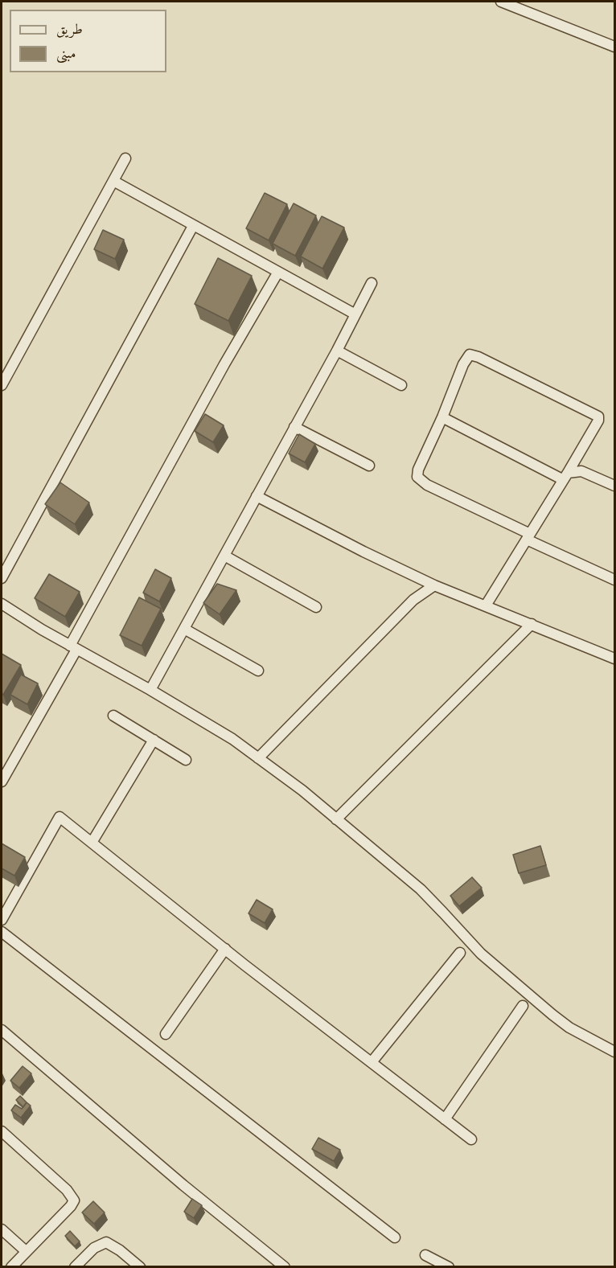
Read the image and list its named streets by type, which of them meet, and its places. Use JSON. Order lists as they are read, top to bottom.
{
  "legend": ["طريق", "مبنى"]
}
